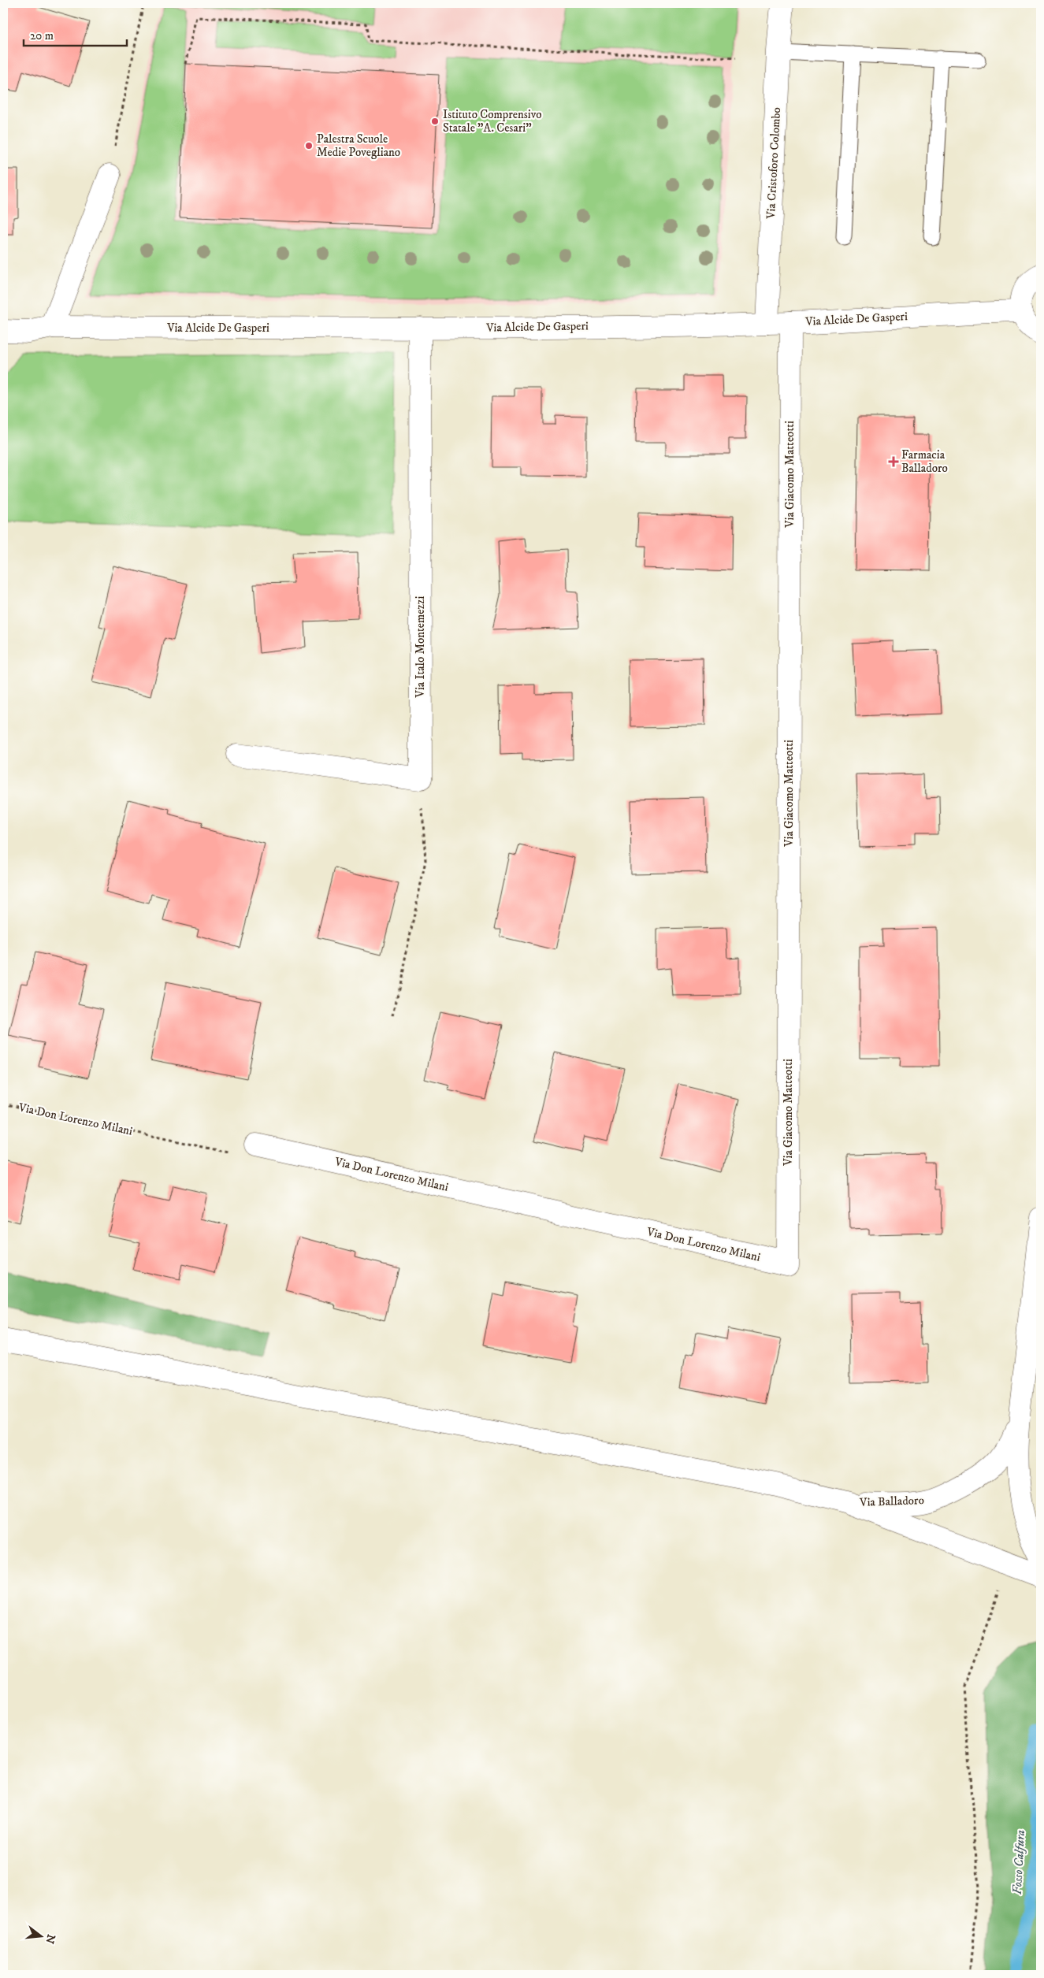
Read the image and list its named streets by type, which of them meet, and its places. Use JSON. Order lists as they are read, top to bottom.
{
  "streets": {
    "street": [
      "Via Cristoforo Colombo",
      "Via Alcide De Gasperi",
      "Via Giacomo Matteotti",
      "Via Italo Montemezzi",
      "Via Don Lorenzo Milani",
      "Via Balladoro"
    ]
  },
  "crossings": [
    ["Via Cristoforo Colombo", "Via Alcide De Gasperi"],
    ["Via Alcide De Gasperi", "Via Giacomo Matteotti"],
    ["Via Alcide De Gasperi", "Via Italo Montemezzi"],
    ["Via Giacomo Matteotti", "Via Don Lorenzo Milani"]
  ],
  "water": ["Fosso Calfura"],
  "places": {
    "other": ["Istituto Comprensivo Statale \"A. Cesari\"", "Palestra Scuole Medie Povegliano"],
    "health": ["Farmacia Balladoro"]
  },
  "scale_bar": "20 m",
  "north": "right"
}
